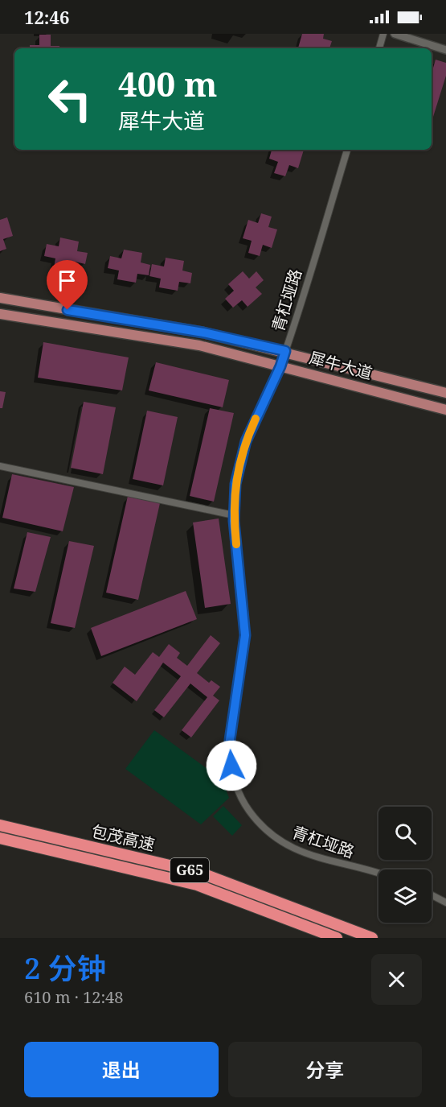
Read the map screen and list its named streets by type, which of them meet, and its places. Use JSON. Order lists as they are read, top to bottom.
{
  "streets": {
    "highway": ["包茂高速", "G65"],
    "main road": ["犀牛大道"],
    "street": ["青杠垭路"]
  },
  "crossings": [
    ["青杠垭路", "犀牛大道"]
  ],
  "page": {
    "status": "12:46",
    "turn": ["400 m", "犀牛大道"],
    "heading": ["2 分钟", "610 m · 12:48"],
    "buttons": ["退出", "分享"]
  }
}
